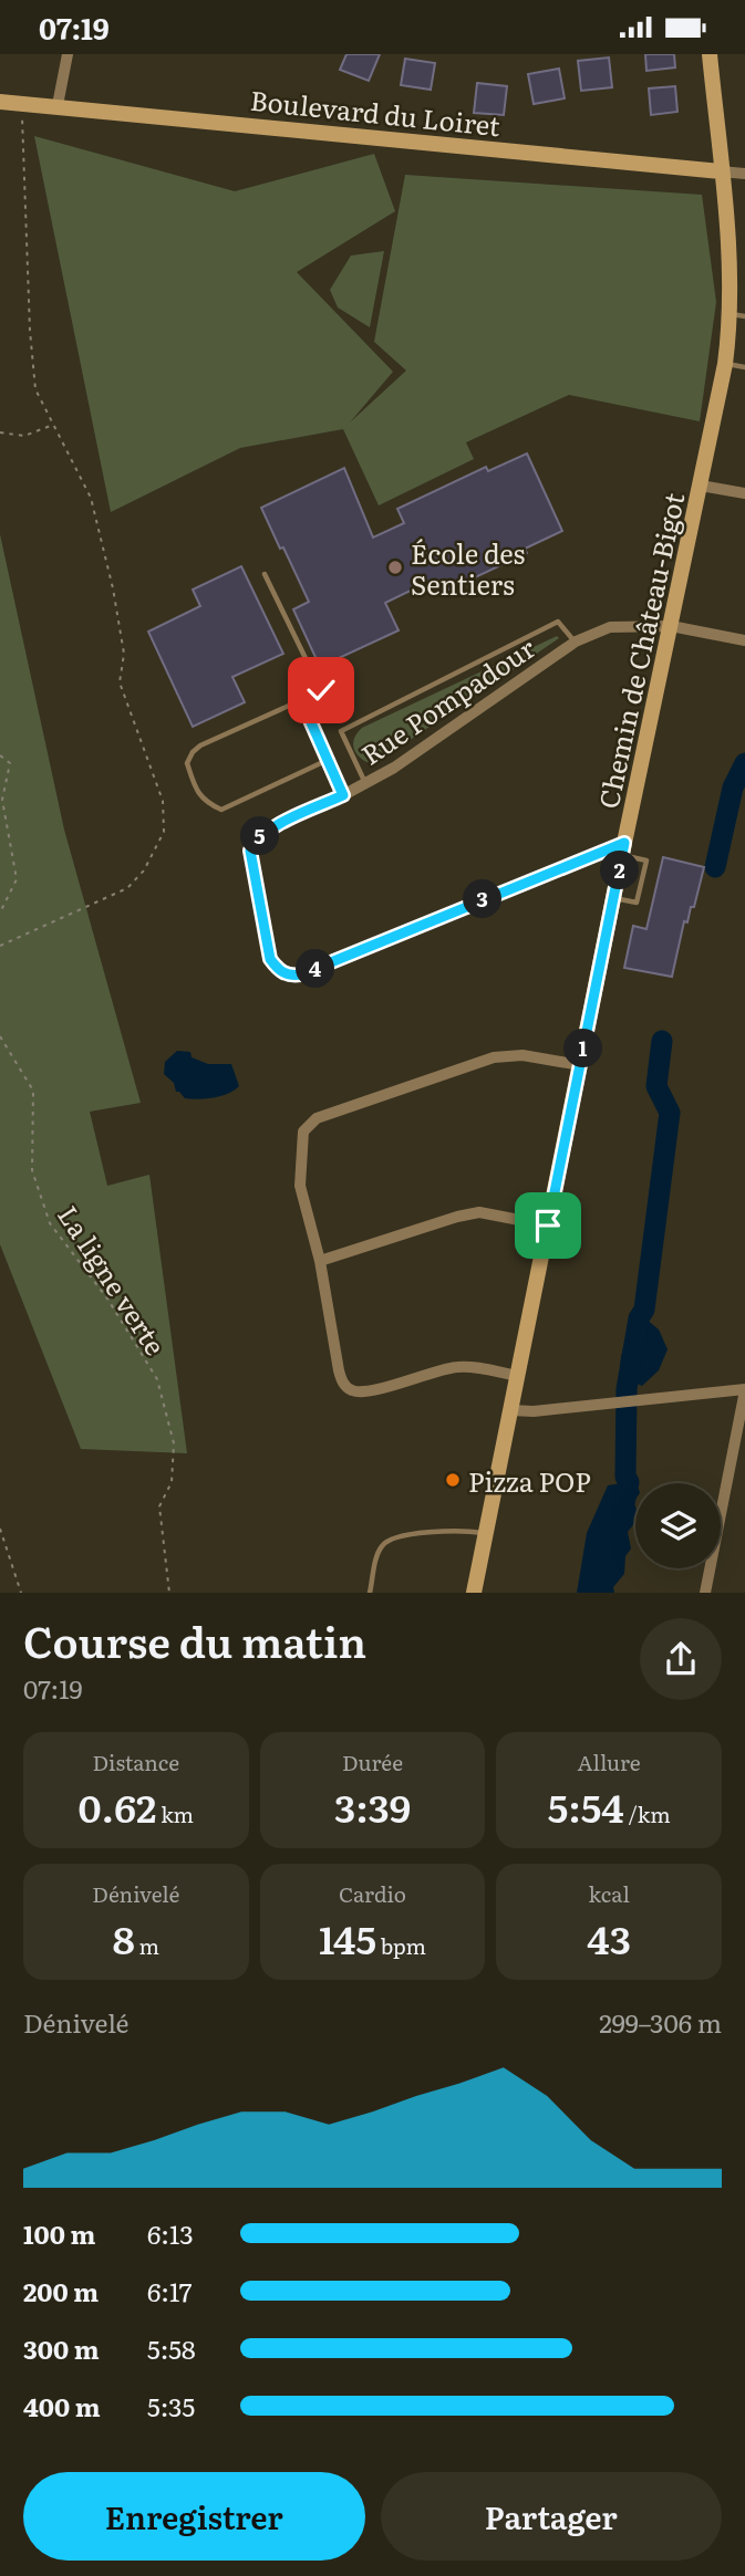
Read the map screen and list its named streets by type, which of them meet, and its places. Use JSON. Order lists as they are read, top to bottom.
{
  "streets": {
    "street": ["Boulevard du Loiret", "Chemin de Château-Bigot", "Rue Pompadour"],
    "path": ["La ligne verte"]
  },
  "crossings": [
    ["Boulevard du Loiret", "Chemin de Château-Bigot"],
    ["Chemin de Château-Bigot", "Rue Pompadour"]
  ],
  "places": ["École des Sentiers", "Pizza POP"],
  "page": {
    "status": "07:19",
    "pins": [
      "5",
      "2",
      "3",
      "4",
      "1"
    ],
    "heading": ["Course du matin", "07:19"],
    "stats": [
      ["Distance", "0.62 km"],
      ["Durée", "3:39"],
      ["Allure", "5:54 /km"],
      ["Dénivelé", "8 m"],
      ["Cardio", "145 bpm"],
      ["kcal", "43"]
    ],
    "chart": ["Dénivelé", "299–306 m"],
    "list": [
      {
        "name": "100 m",
        "note": "6:13"
      },
      {
        "name": "200 m",
        "note": "6:17"
      },
      {
        "name": "300 m",
        "note": "5:58"
      },
      {
        "name": "400 m",
        "note": "5:35"
      }
    ],
    "buttons": ["Enregistrer", "Partager"]
  }
}
